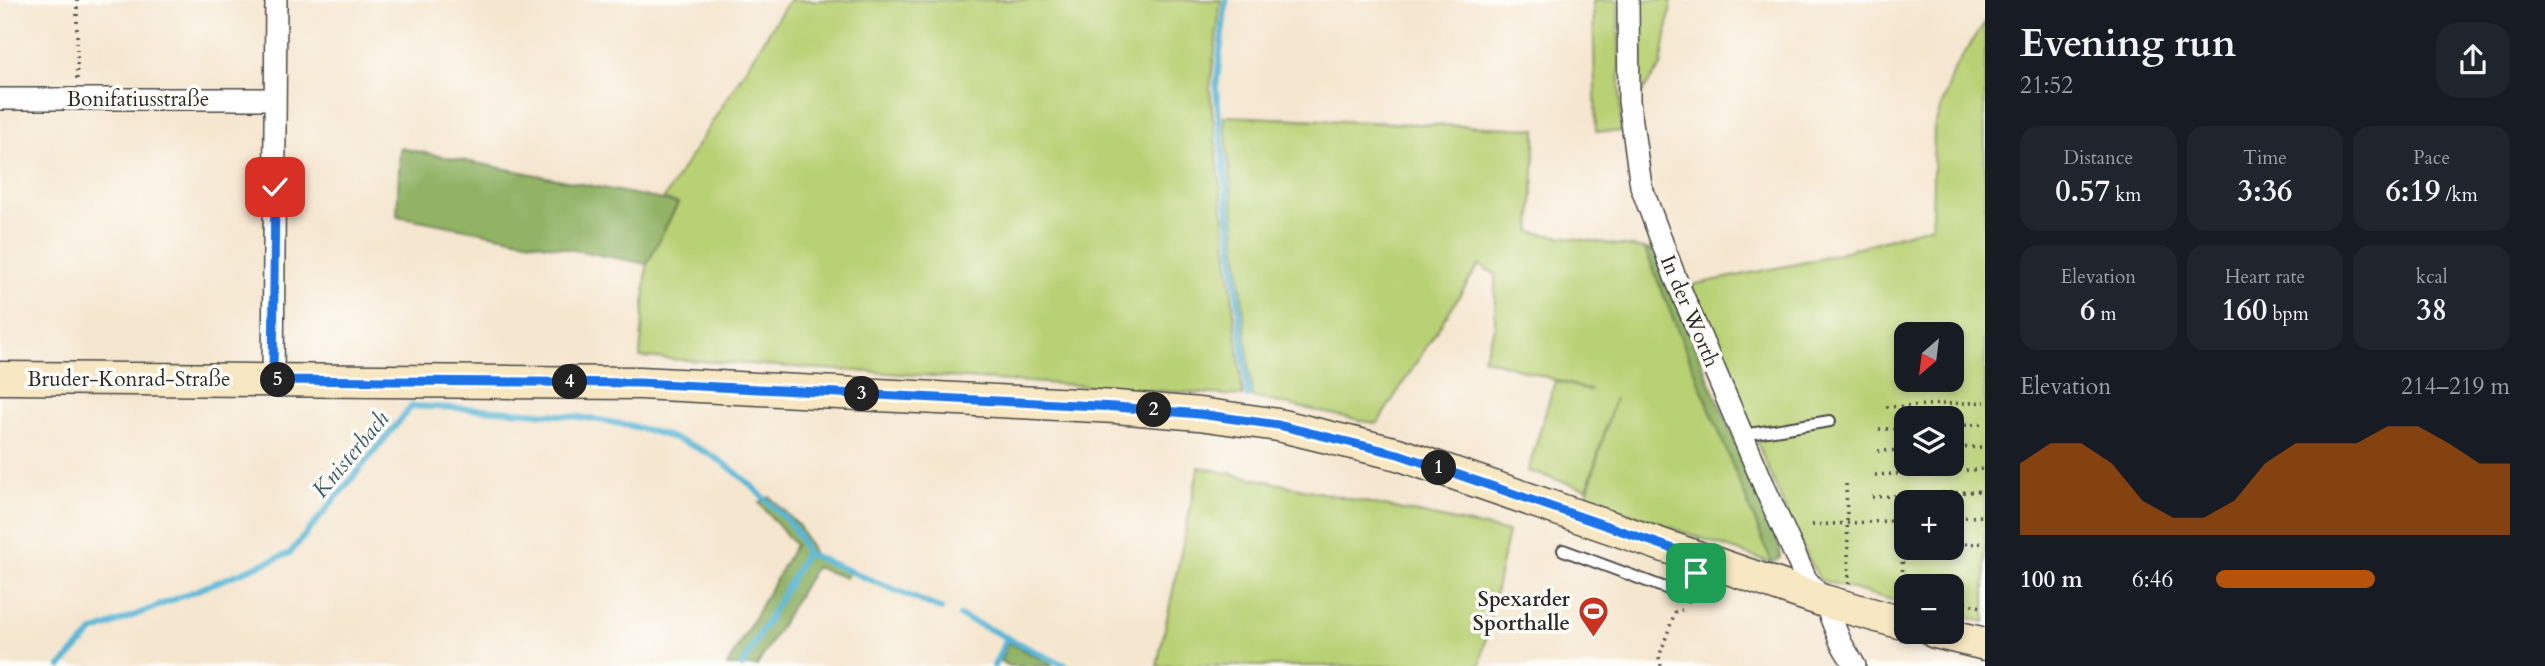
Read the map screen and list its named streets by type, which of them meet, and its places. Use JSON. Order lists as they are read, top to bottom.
{
  "streets": {
    "street": ["Bonifatiusstraße", "In der Worth", "Bruder-Konrad-Straße"]
  },
  "crossings": [
    ["In der Worth", "Bruder-Konrad-Straße"]
  ],
  "water": ["Knisterbach"],
  "places": {
    "sports": ["Spexarder Sporthalle"]
  },
  "north": "bottom left",
  "page": {
    "heading": ["Evening run", "21:52"],
    "stats": [
      ["Distance", "0.57 km"],
      ["Time", "3:36"],
      ["Pace", "6:19 /km"],
      ["Elevation", "6 m"],
      ["Heart rate", "160 bpm"],
      ["kcal", "38"]
    ],
    "map_buttons": ["+", "−"],
    "chart": ["Elevation", "214–219 m"],
    "pins": [
      "5",
      "4",
      "3",
      "2",
      "1"
    ],
    "list": [
      {
        "name": "100 m",
        "note": "6:46"
      }
    ]
  }
}
